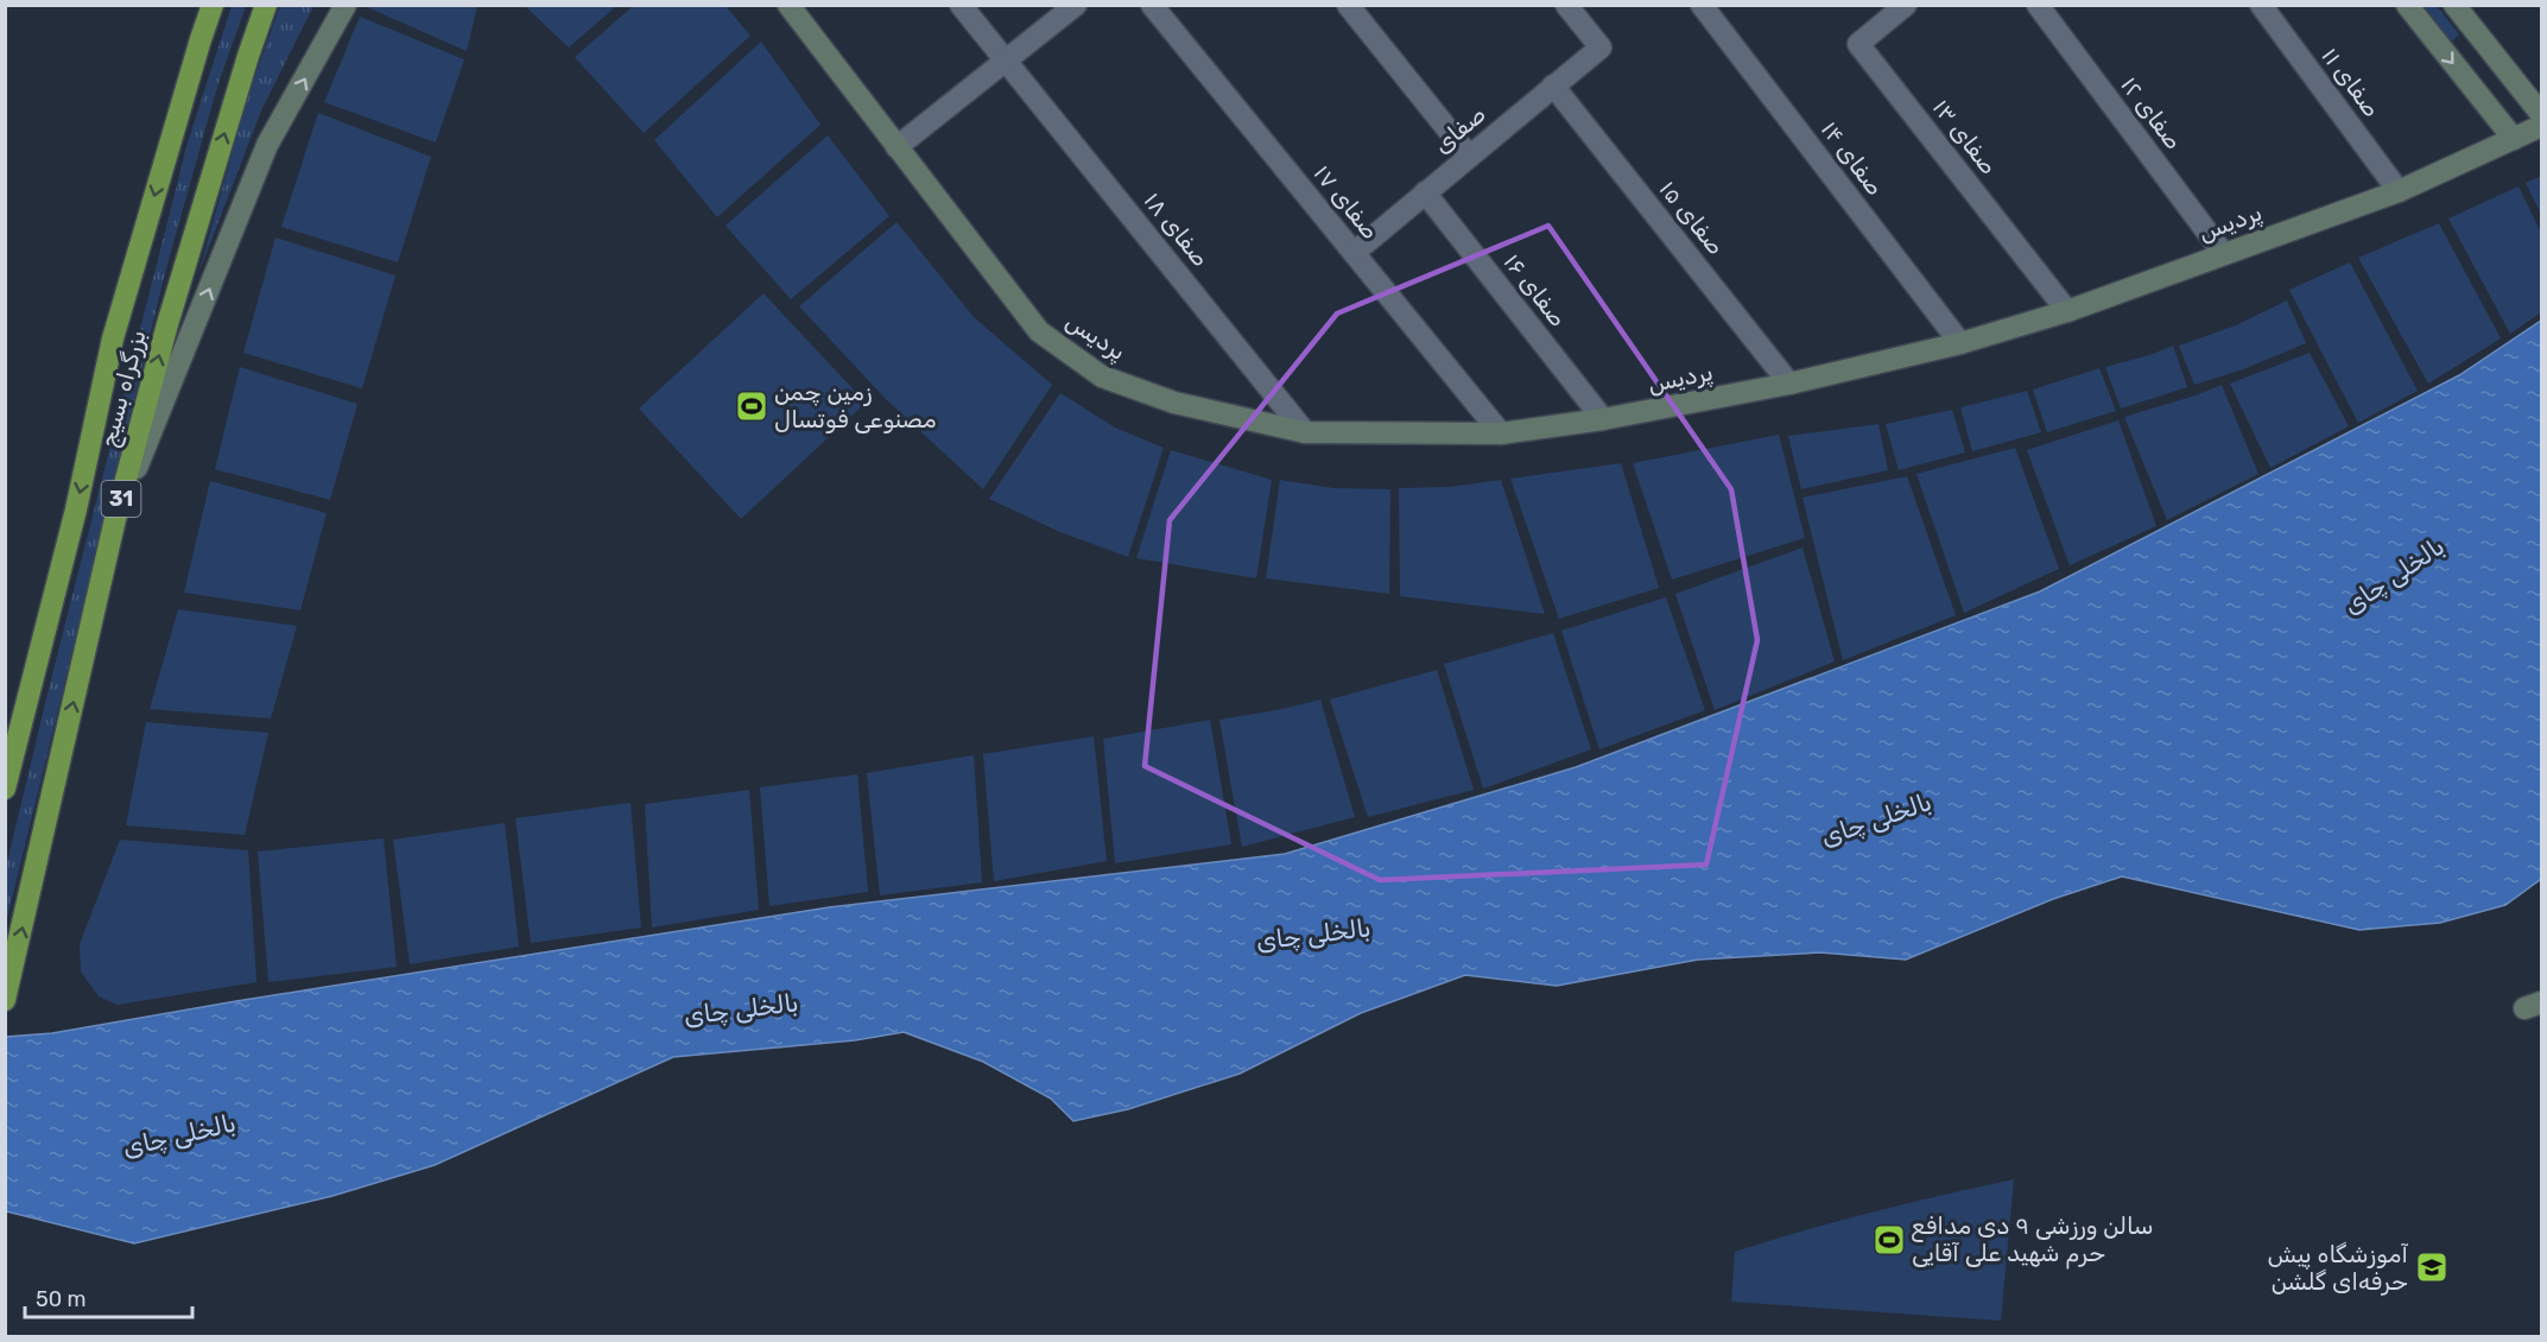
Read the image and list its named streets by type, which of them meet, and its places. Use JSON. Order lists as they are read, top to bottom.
{
  "streets": {
    "highway": ["بزرگراه بسیج", "31"],
    "street": [
      "صفای ۱۱",
      "صفای ۱۲",
      "صفای",
      "صفای ۱۳",
      "صفای ۱۴",
      "صفای ۱۷",
      "صفای ۱۵",
      "پردیس",
      "صفای ۱۸",
      "صفای ۱۶"
    ]
  },
  "crossings": [
    ["صفای ۱۱", "پردیس"],
    ["صفای ۱۲", "پردیس"],
    ["صفای", "صفای ۱۷"],
    ["صفای", "صفای ۱۵"],
    ["صفای", "صفای ۱۶"],
    ["صفای ۱۳", "پردیس"],
    ["صفای ۱۴", "پردیس"],
    ["صفای ۱۷", "پردیس"],
    ["صفای ۱۵", "پردیس"],
    ["پردیس", "صفای ۱۸"],
    ["پردیس", "صفای ۱۶"]
  ],
  "water": ["بالخلی چای"],
  "places": {
    "sports": ["زمین چمن مصنوعی فوتسال", "سالن ورزشی ۹ دی مدافع حرم شهید علی آقایی"],
    "school or university": ["آموزشگاه پیش حرفه‌ای گلشن"]
  },
  "scale_bar": "50 m"
}
